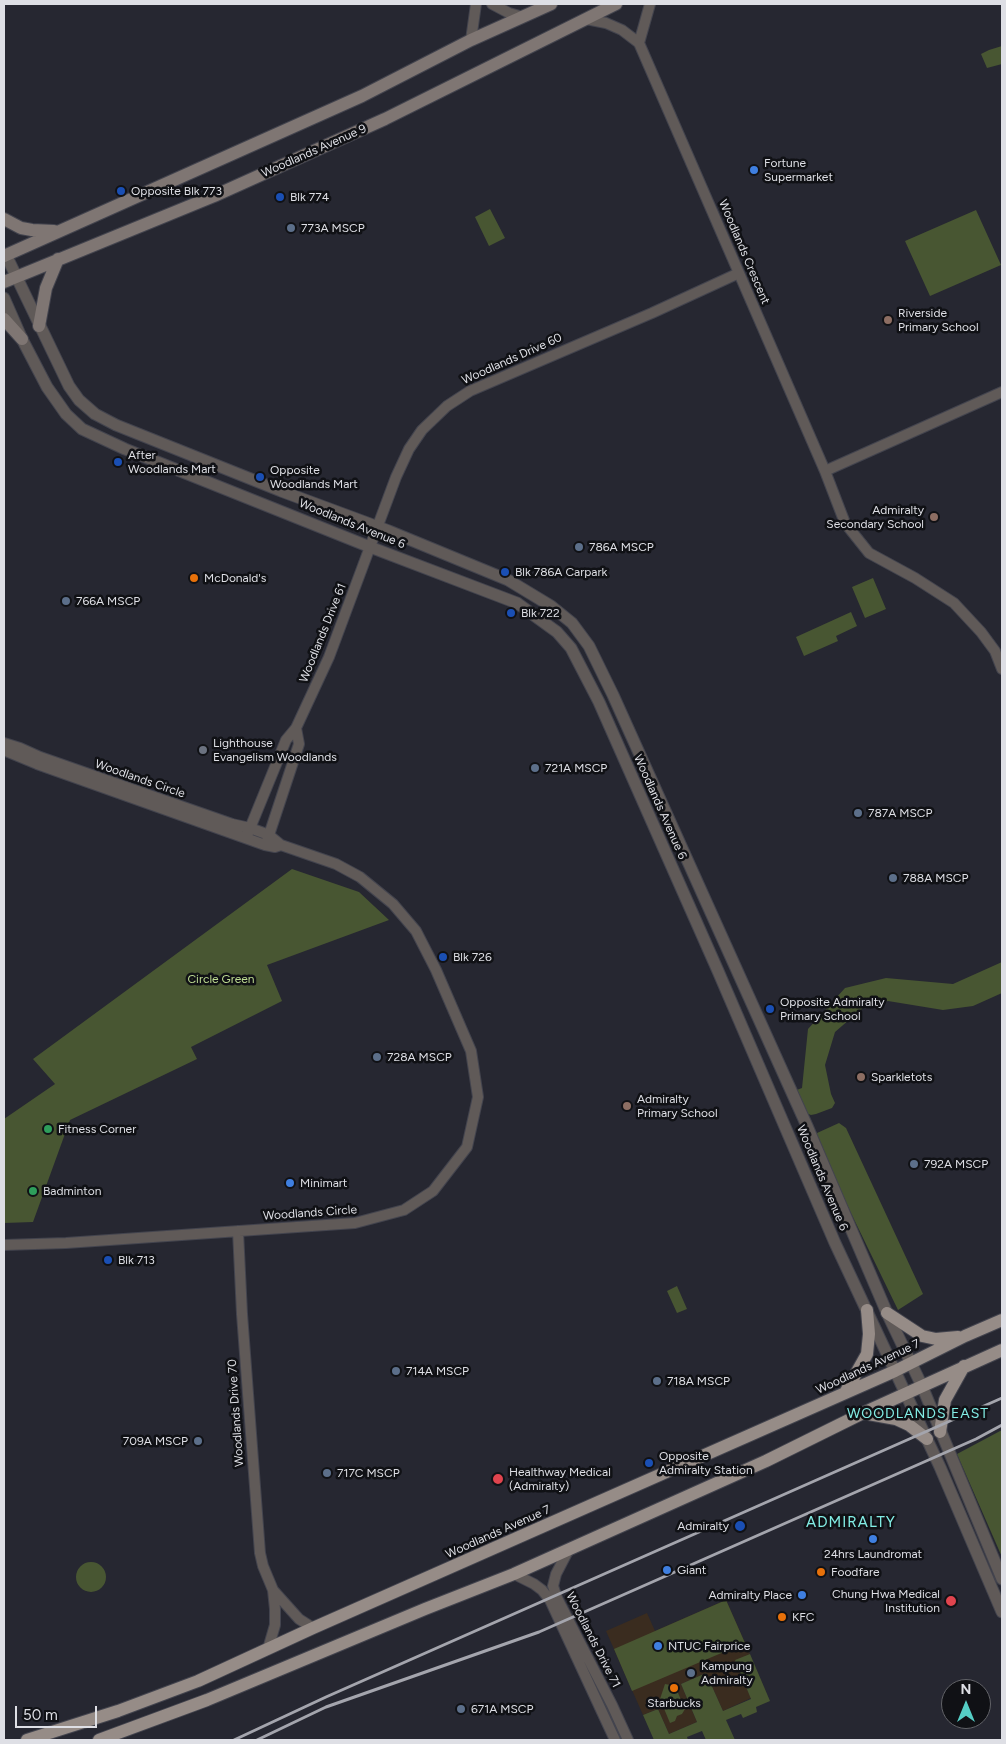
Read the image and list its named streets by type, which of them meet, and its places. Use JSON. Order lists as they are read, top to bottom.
{
  "streets": {
    "main road": ["Woodlands Avenue 9", "Woodlands Avenue 7"],
    "street": [
      "Woodlands Crescent",
      "Woodlands Drive 60",
      "Woodlands Avenue 6",
      "Woodlands Drive 61",
      "Woodlands Circle",
      "Woodlands Drive 70",
      "Woodlands Drive 71"
    ]
  },
  "crossings": [
    ["Woodlands Avenue 9", "Woodlands Avenue 6"],
    ["Woodlands Crescent", "Woodlands Drive 60"],
    ["Woodlands Drive 60", "Woodlands Avenue 6"],
    ["Woodlands Drive 60", "Woodlands Drive 61"],
    ["Woodlands Avenue 6", "Woodlands Drive 61"],
    ["Woodlands Avenue 6", "Woodlands Avenue 7"],
    ["Woodlands Drive 61", "Woodlands Circle"],
    ["Woodlands Circle", "Woodlands Drive 70"],
    ["Woodlands Avenue 7", "Woodlands Drive 70"]
  ],
  "districts": ["WOODLANDS EAST", "ADMIRALTY"],
  "parks": ["Circle Green"],
  "places": [
    "Fortune Supermarket",
    "Opposite Blk 773",
    "Blk 774",
    "773A MSCP",
    "Riverside Primary School",
    "After Woodlands Mart",
    "Opposite Woodlands Mart",
    "Admiralty Secondary School",
    "786A MSCP",
    "Blk 786A Carpark",
    "McDonald's",
    "766A MSCP",
    "Blk 722",
    "Lighthouse Evangelism Woodlands",
    "721A MSCP",
    "787A MSCP",
    "788A MSCP",
    "Blk 726",
    "Opposite Admiralty Primary School",
    "728A MSCP",
    "Sparkletots",
    "Admiralty Primary School",
    "Fitness Corner",
    "792A MSCP",
    "Minimart",
    "Badminton",
    "Blk 713",
    "714A MSCP",
    "718A MSCP",
    "709A MSCP",
    "Opposite Admiralty Station",
    "717C MSCP",
    "Healthway Medical (Admiralty)",
    "Admiralty",
    "24hrs Laundromat",
    "Giant",
    "Foodfare",
    "Admiralty Place",
    "Chung Hwa Medical Institution",
    "KFC",
    "NTUC Fairprice",
    "Kampung Admiralty",
    "Starbucks",
    "671A MSCP"
  ],
  "scale_bar": "50 m",
  "north": "top"
}
